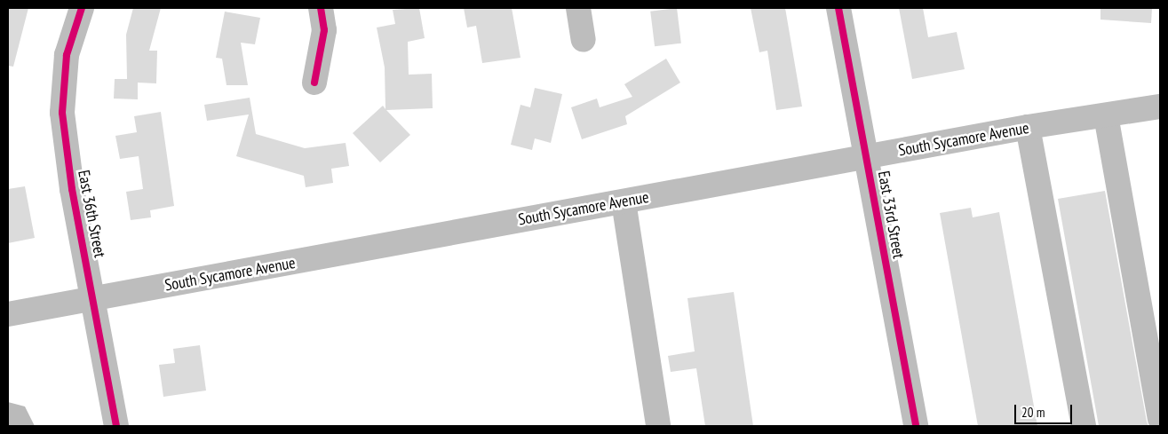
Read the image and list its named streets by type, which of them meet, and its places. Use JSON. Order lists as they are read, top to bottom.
{
  "streets": {
    "main road": ["South Sycamore Avenue", "East 36th Street", "East 33rd Street"]
  },
  "crossings": [
    ["South Sycamore Avenue", "East 36th Street"],
    ["South Sycamore Avenue", "East 33rd Street"]
  ],
  "scale_bar": "20 m"
}
